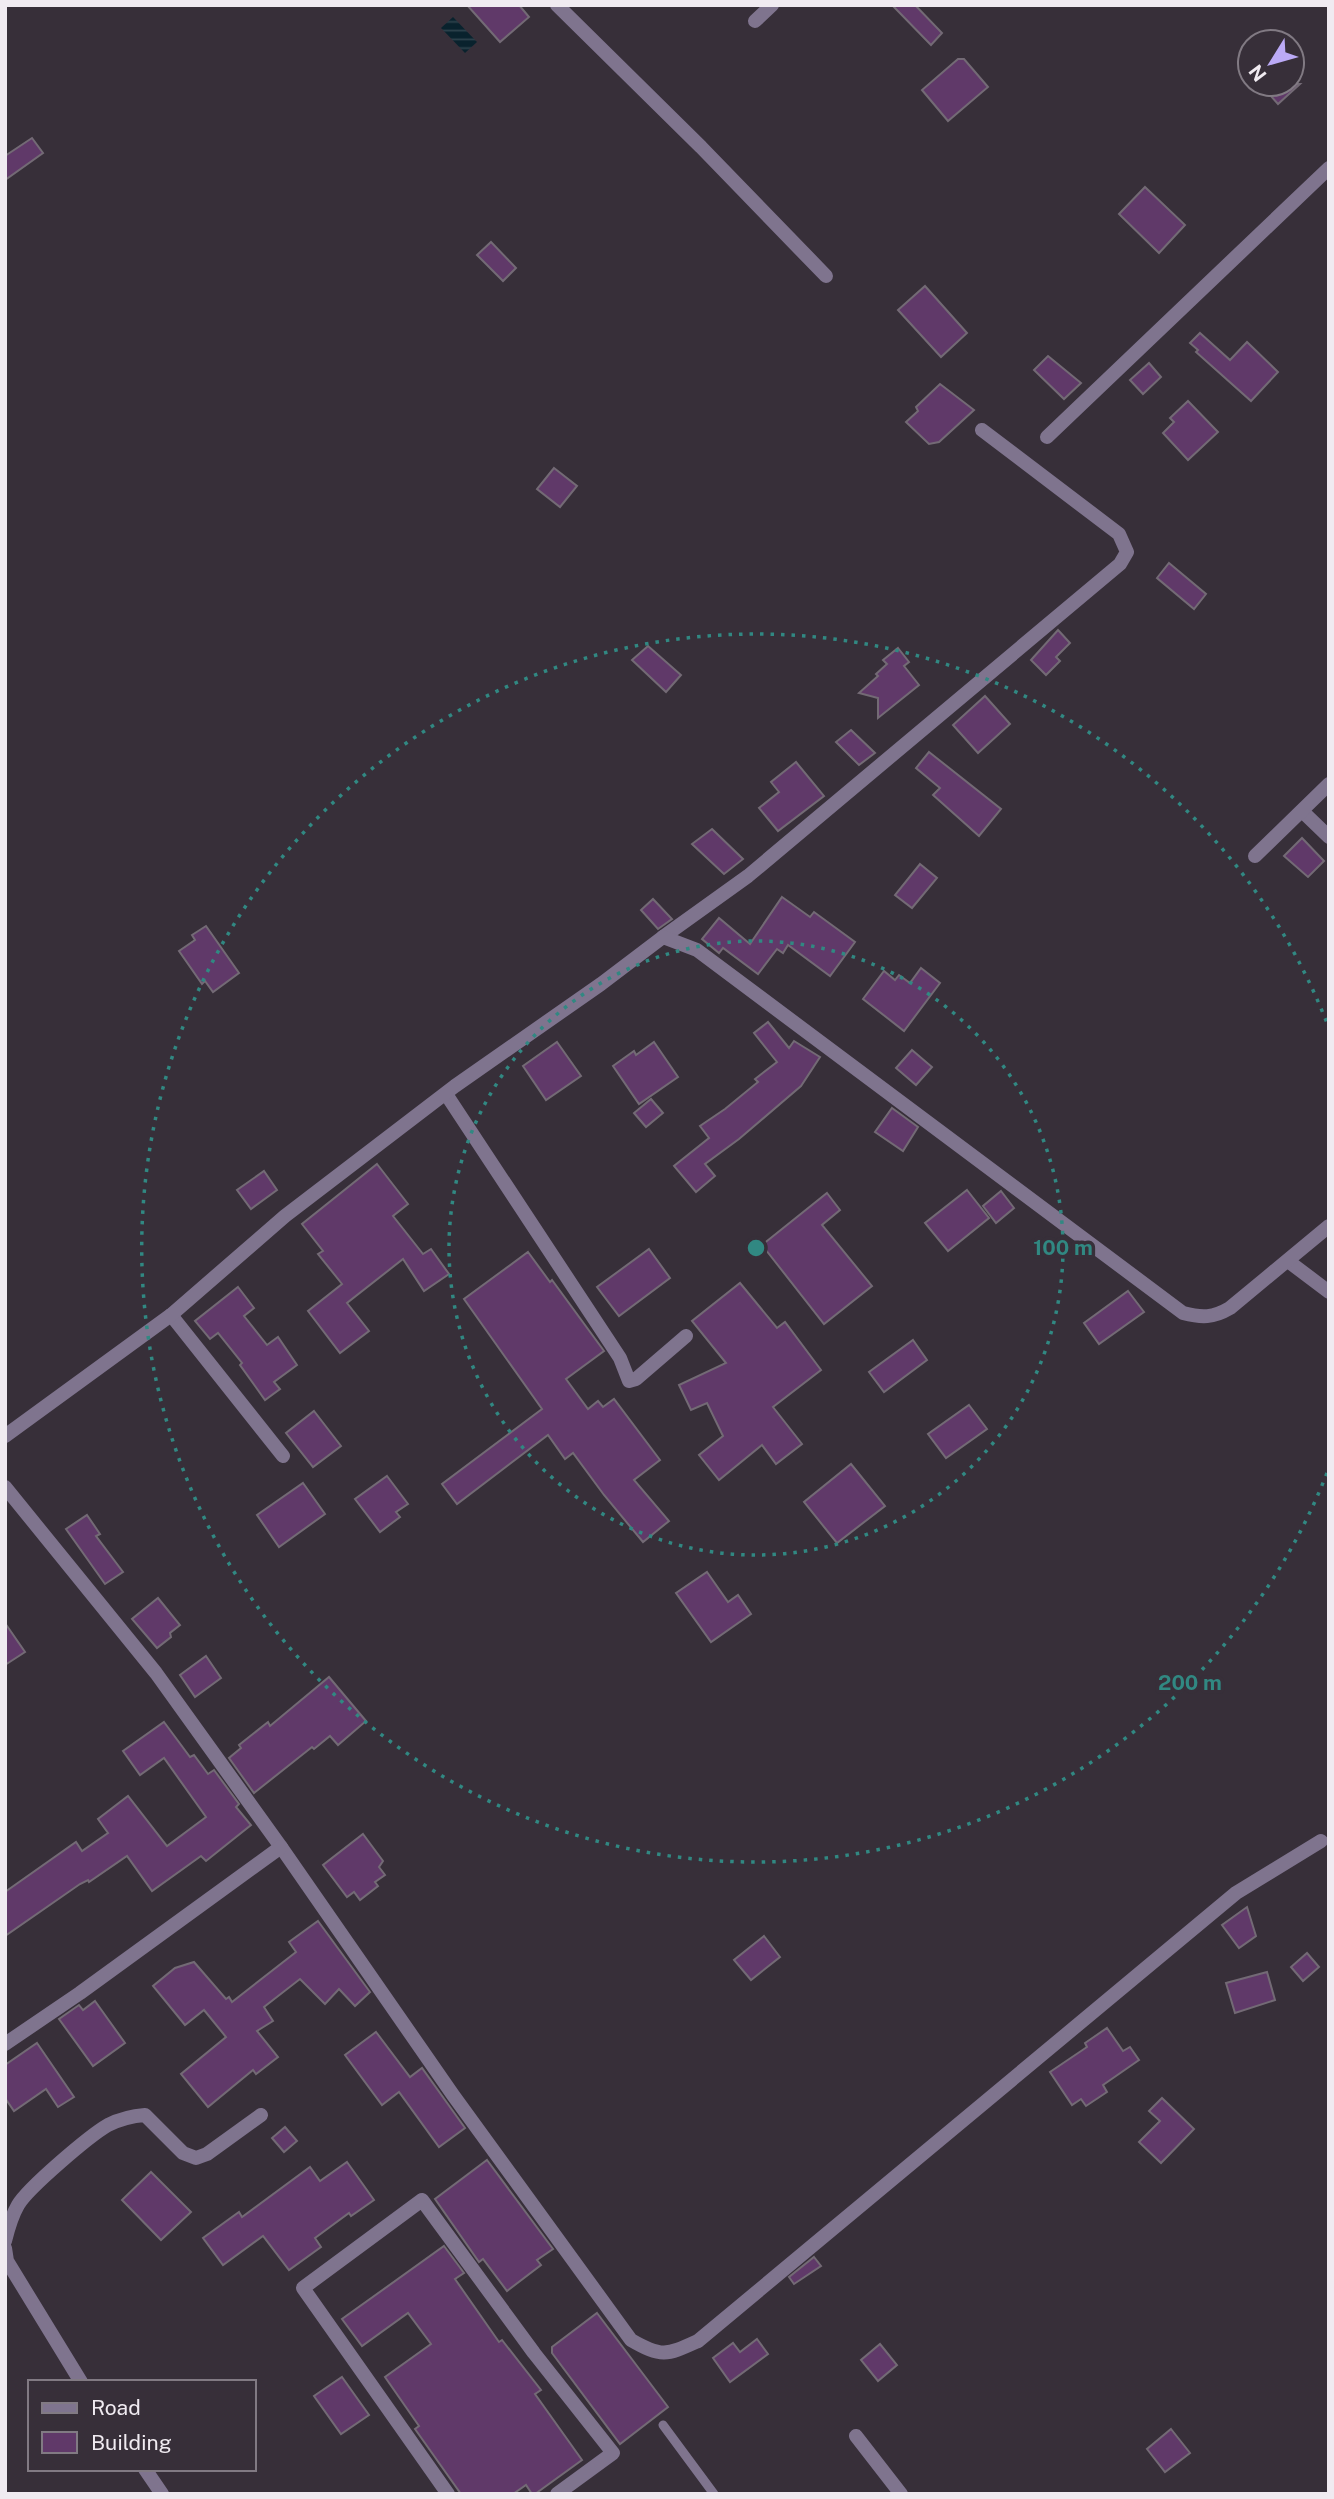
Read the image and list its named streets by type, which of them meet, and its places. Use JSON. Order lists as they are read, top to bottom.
{
  "legend": ["Road", "Building"],
  "north": "bottom left",
  "rings": ["100 m", "200 m"]
}
